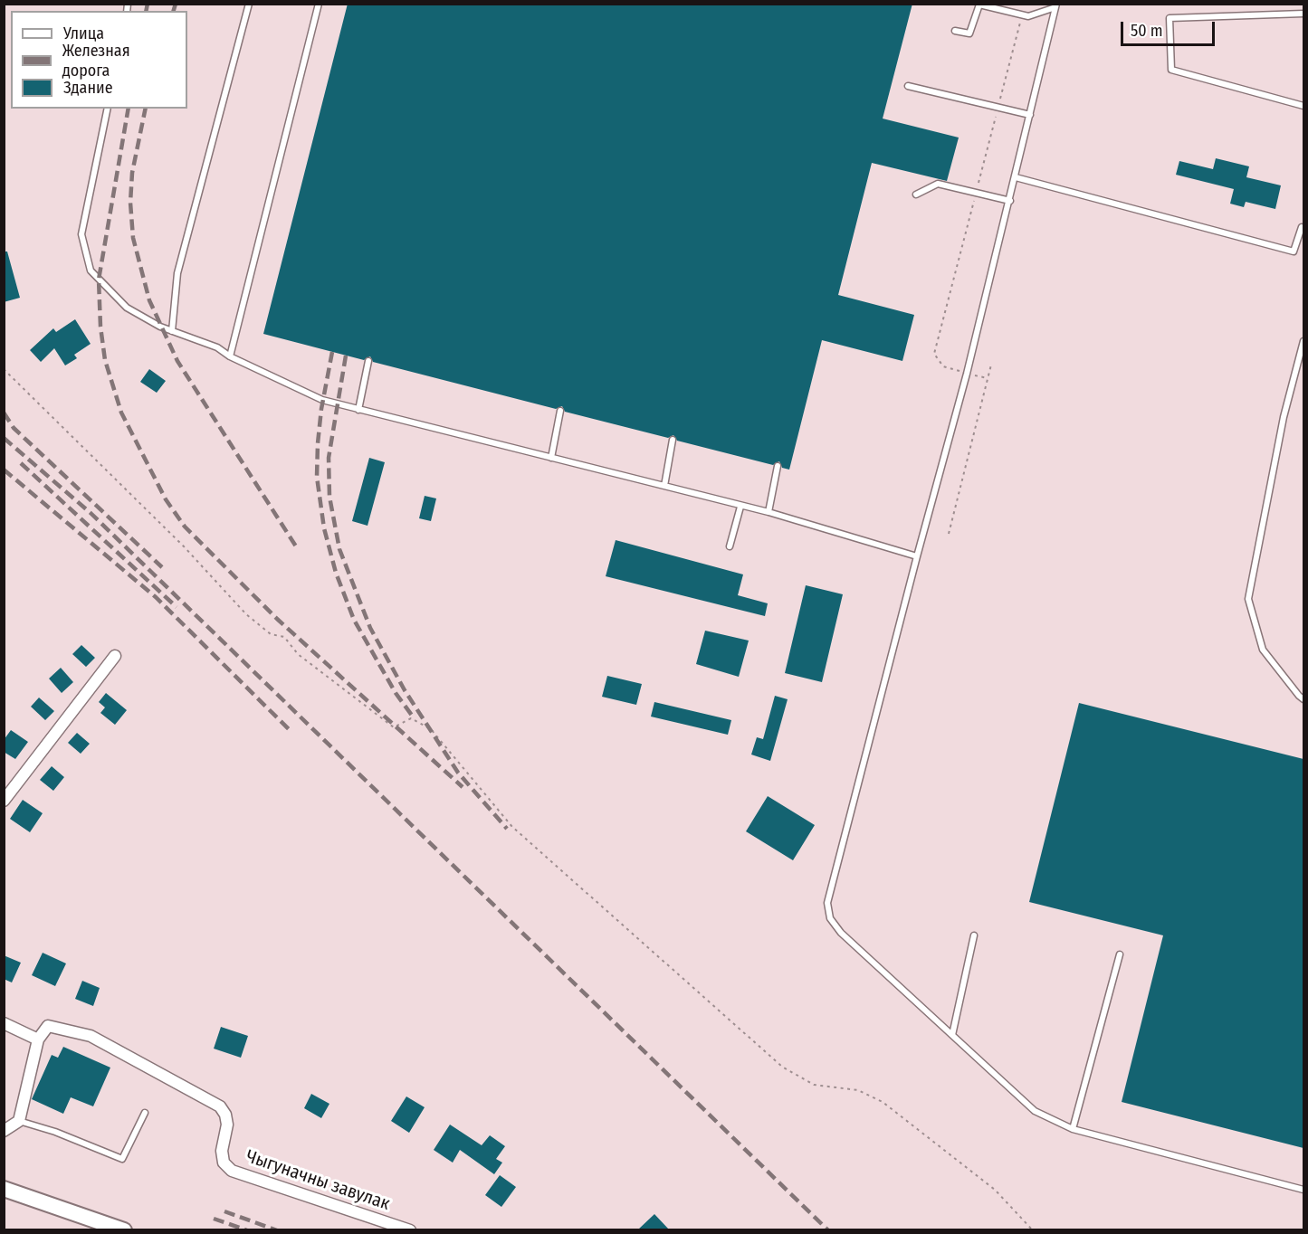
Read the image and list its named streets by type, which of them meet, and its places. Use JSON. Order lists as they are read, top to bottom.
{
  "streets": {
    "street": ["Чыгуначны завулак"]
  },
  "legend": ["Улица", "Железная дорога", "Здание"],
  "scale_bar": "50 m"
}
